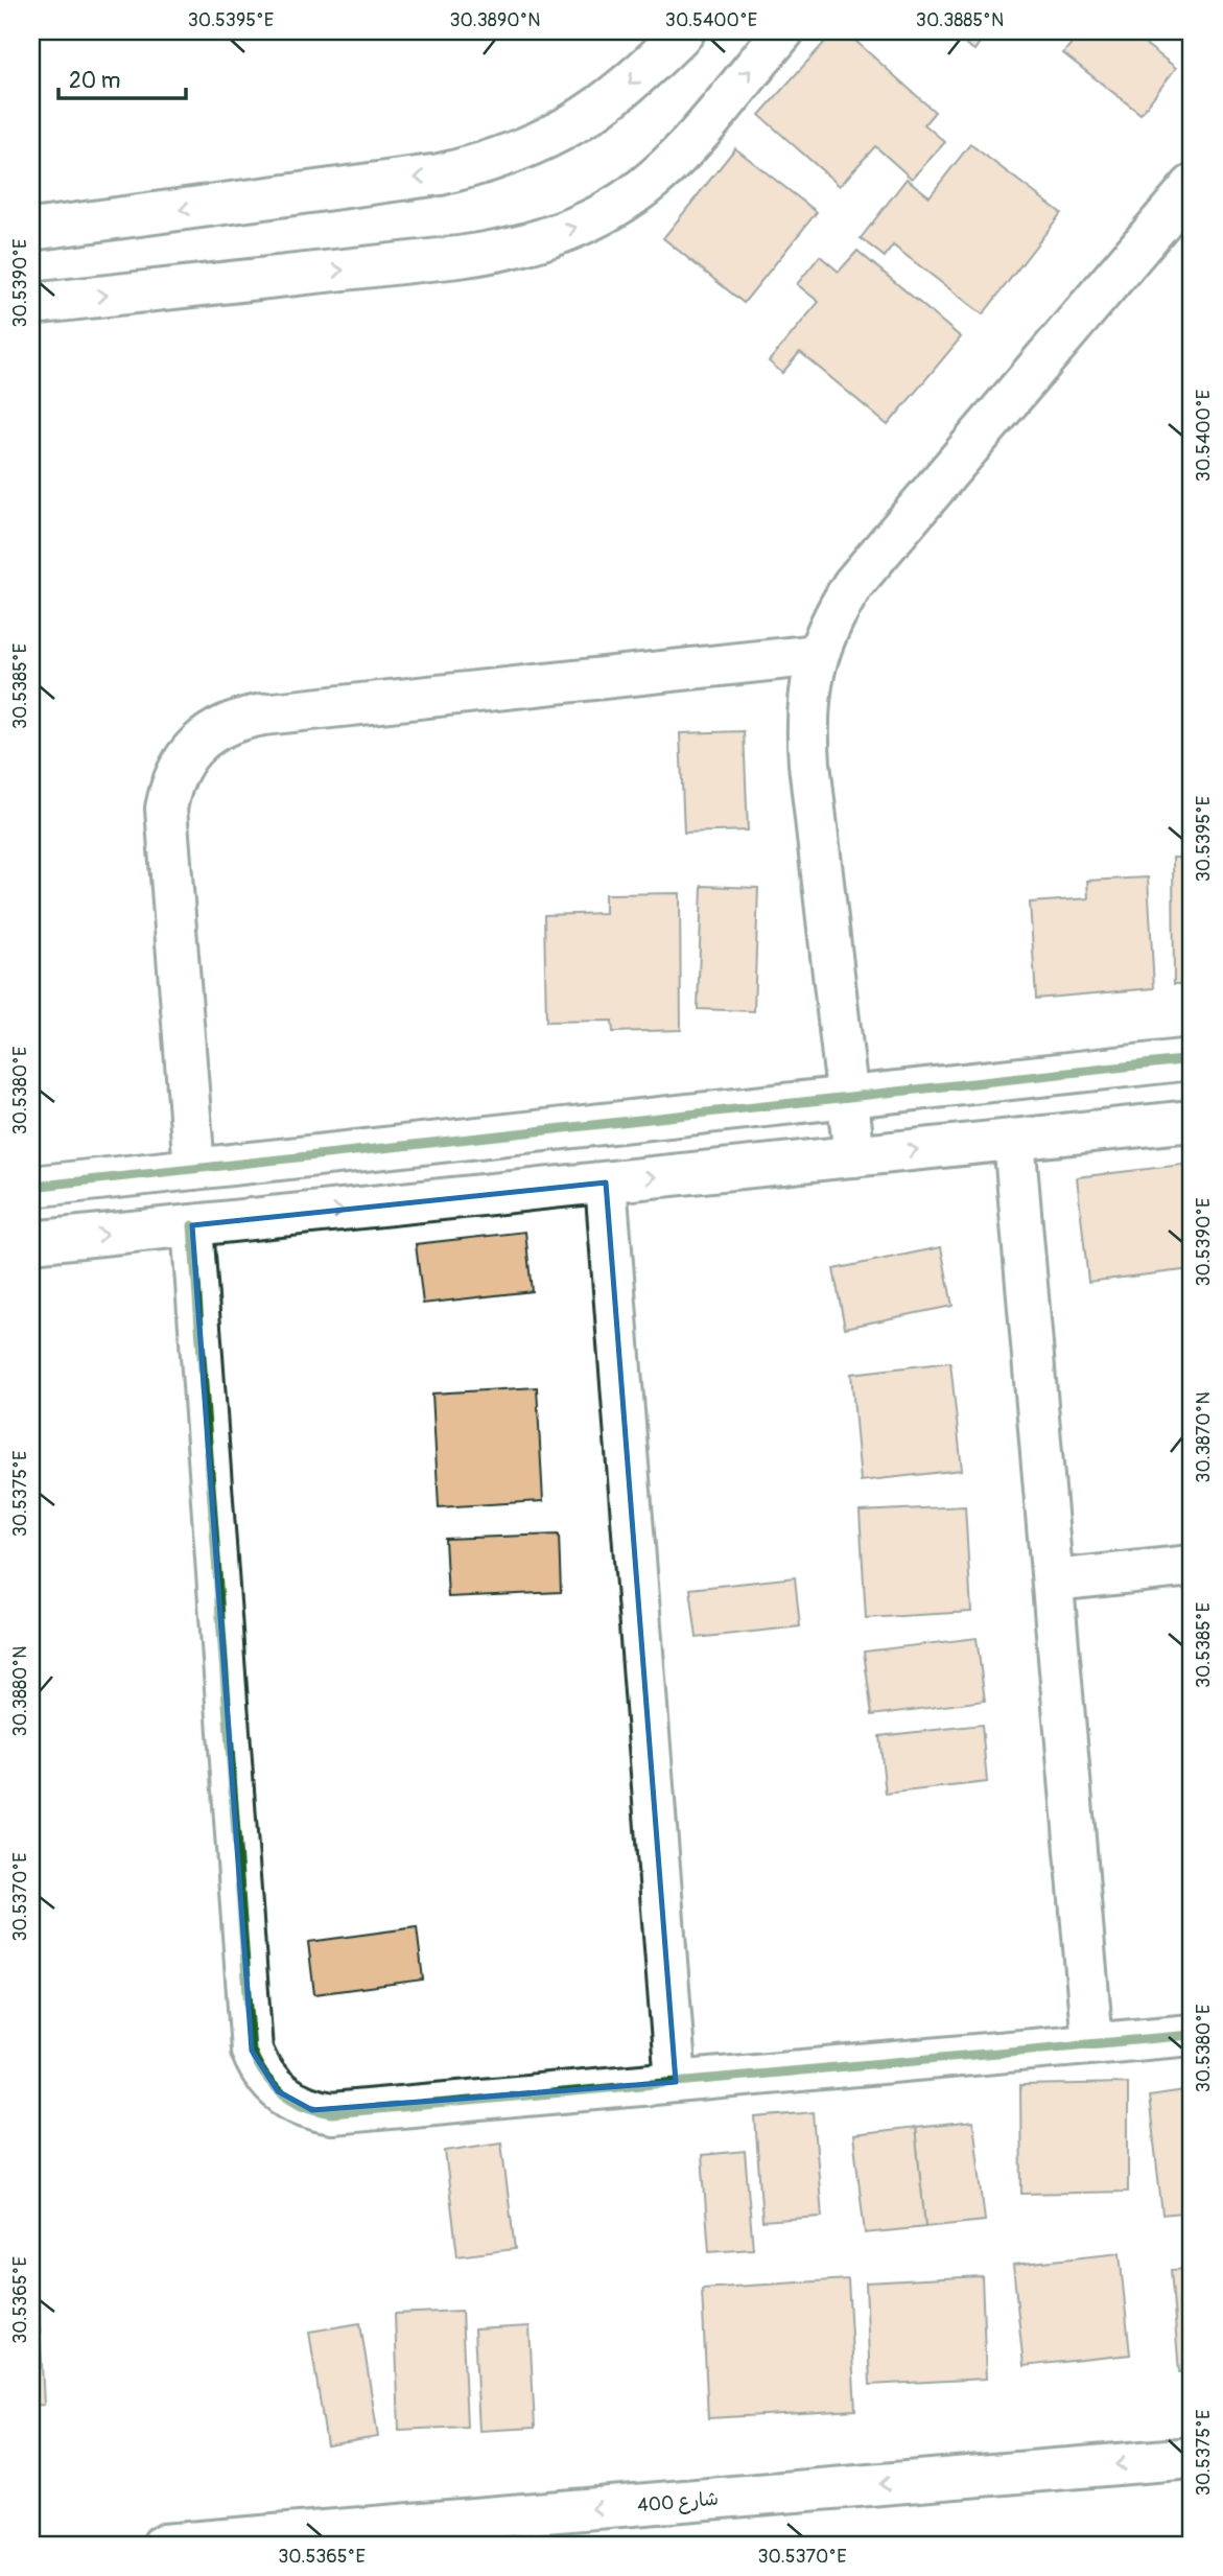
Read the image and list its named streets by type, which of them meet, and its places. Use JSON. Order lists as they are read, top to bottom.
{
  "streets": {
    "street": ["شارع 400"]
  },
  "one_way": ["شارع 400"],
  "scale_bar": "20 m",
  "coordinates": [
    "30.5395°E",
    "30.3890°N",
    "30.5400°E",
    "30.3885°N",
    "30.5390°E",
    "30.5385°E",
    "30.5380°E",
    "30.3870°N",
    "30.5375°E",
    "30.3880°N",
    "30.5370°E",
    "30.5365°E"
  ]
}
